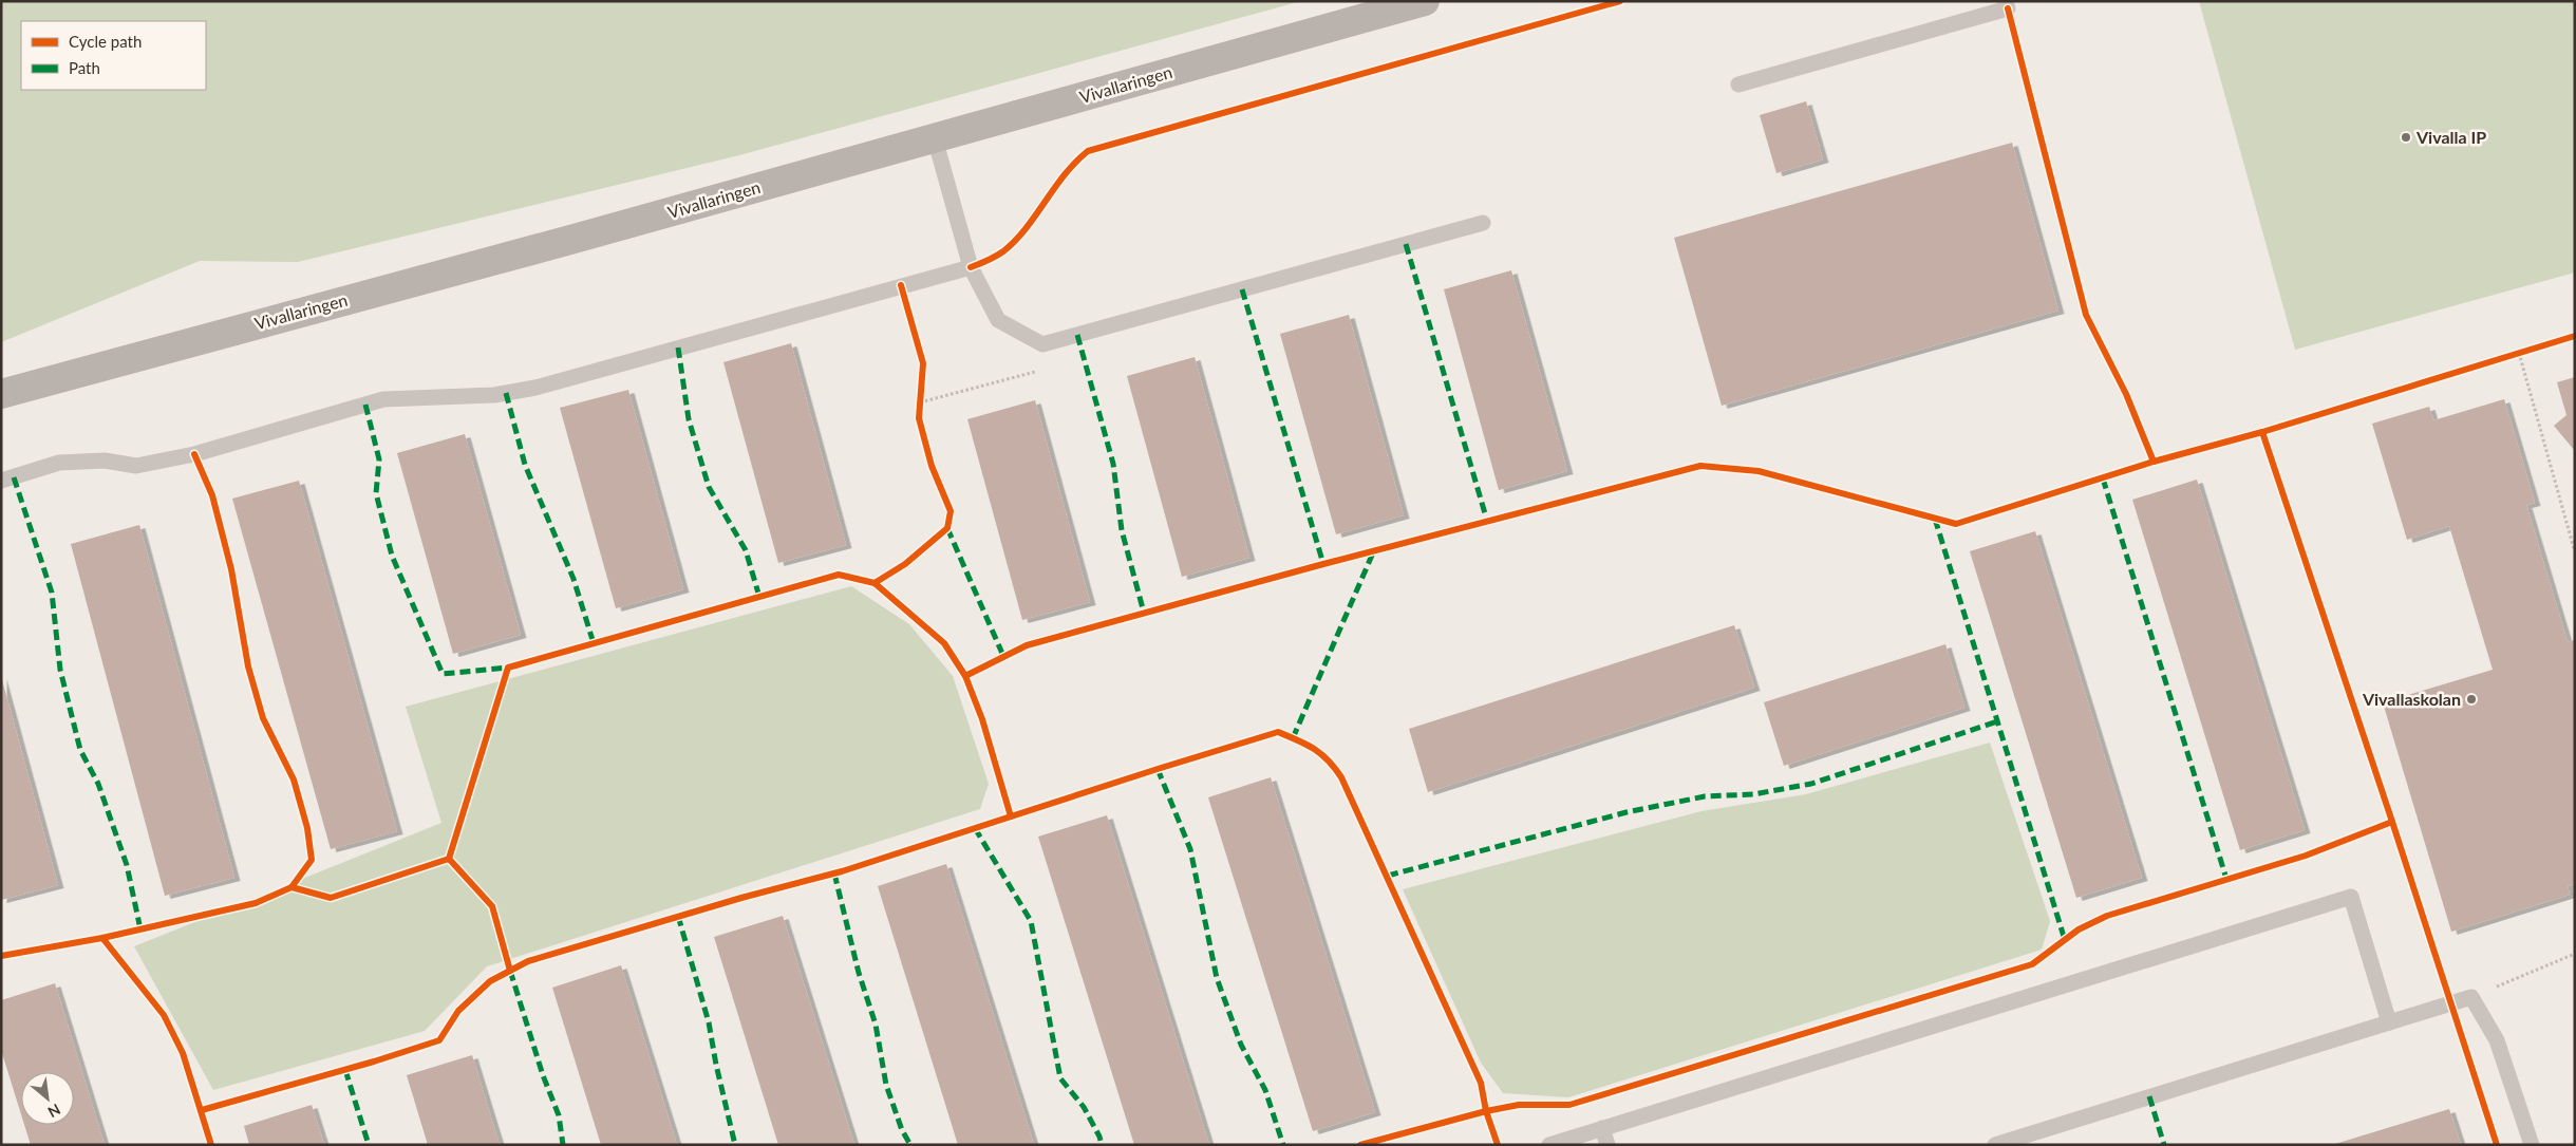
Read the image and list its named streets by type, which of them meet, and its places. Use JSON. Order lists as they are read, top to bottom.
{
  "streets": {
    "street": ["Vivallaringen"]
  },
  "places": ["Vivalla IP", "Vivallaskolan"],
  "legend": ["Cycle path", "Path"],
  "north": "bottom right"
}
